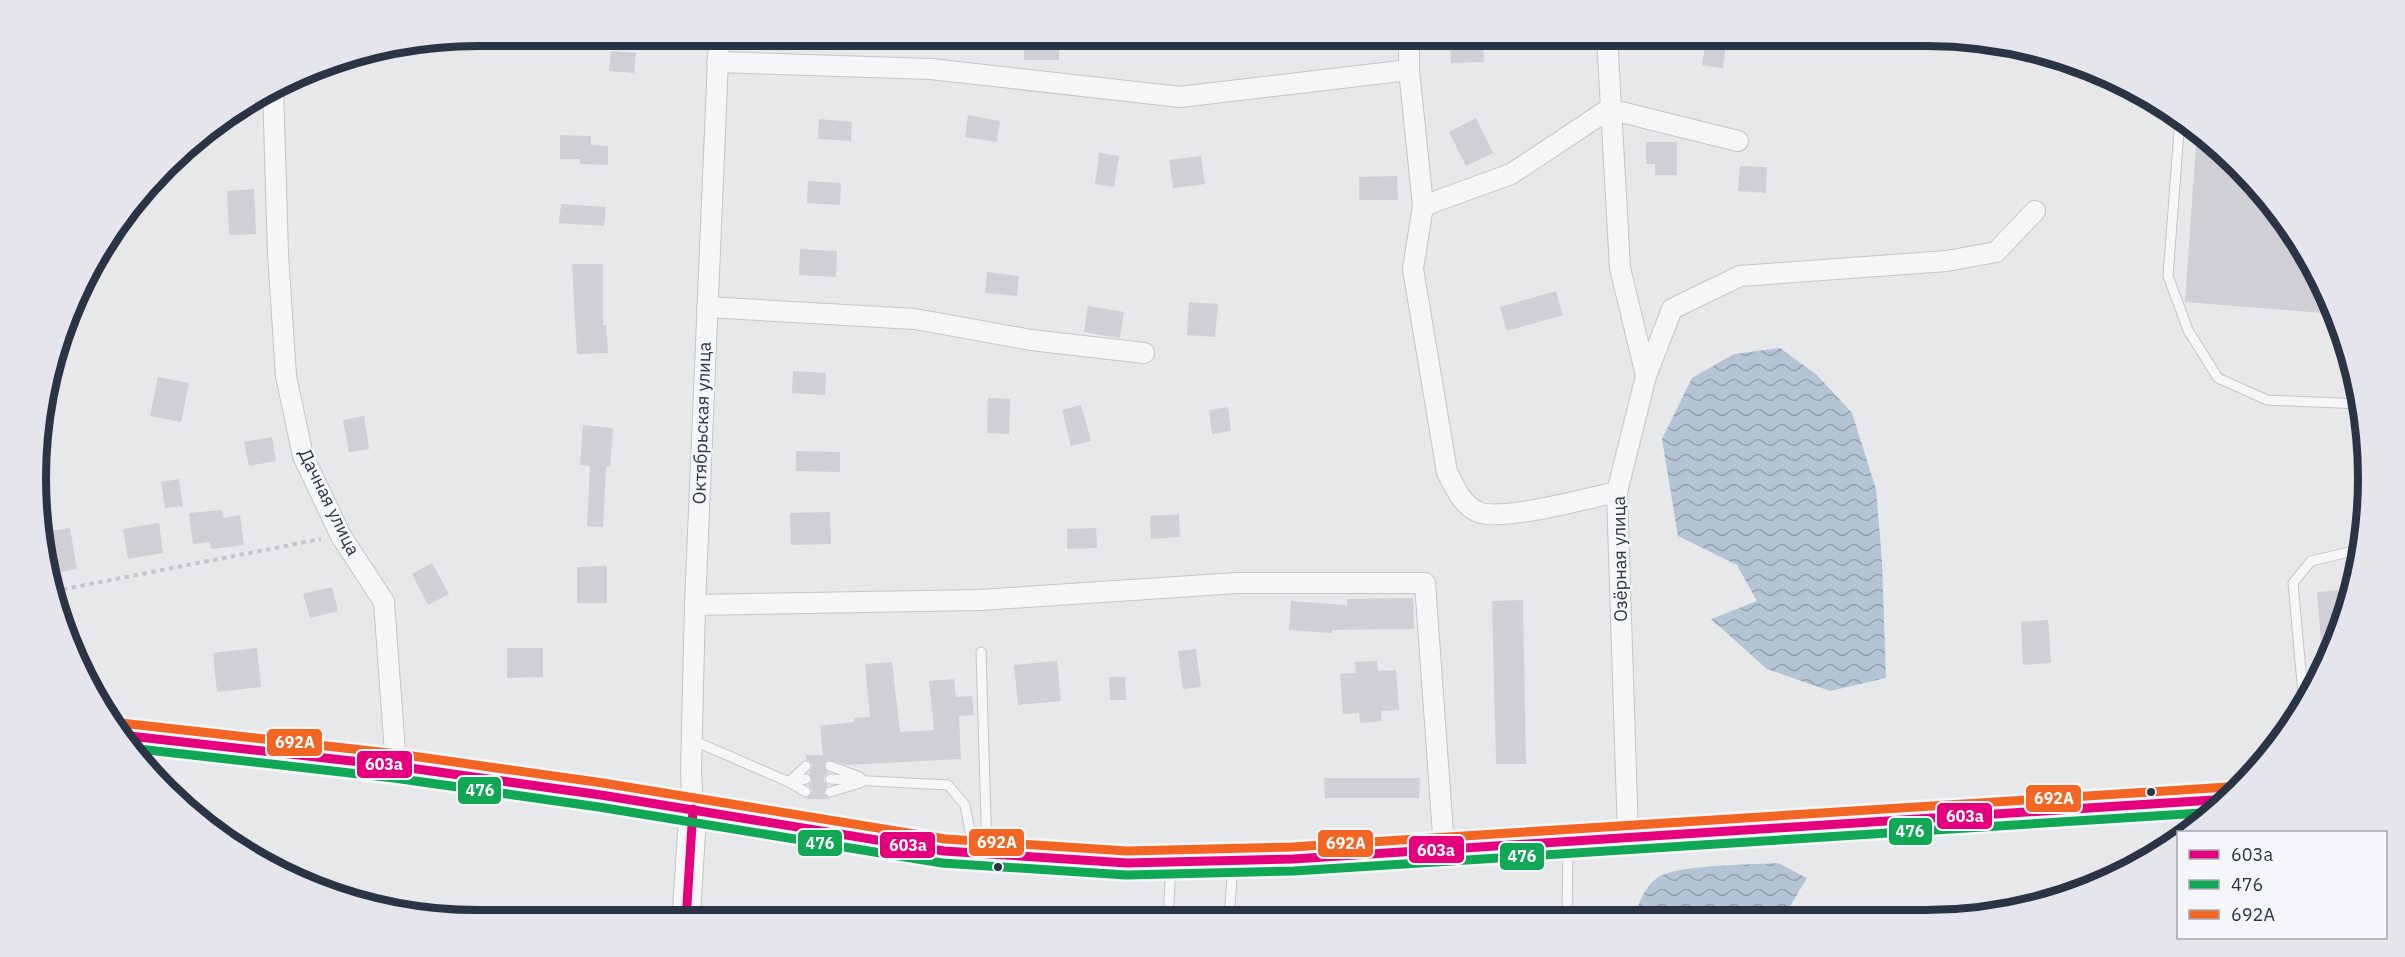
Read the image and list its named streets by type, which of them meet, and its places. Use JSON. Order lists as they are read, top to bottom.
{
  "streets": {
    "street": ["Октябрьская улица", "Дачная улица", "Озёрная улица"]
  },
  "lines": ["transit line 692А", "transit line 603а", "transit line 476"],
  "legend": ["603а", "476", "692А"]
}
